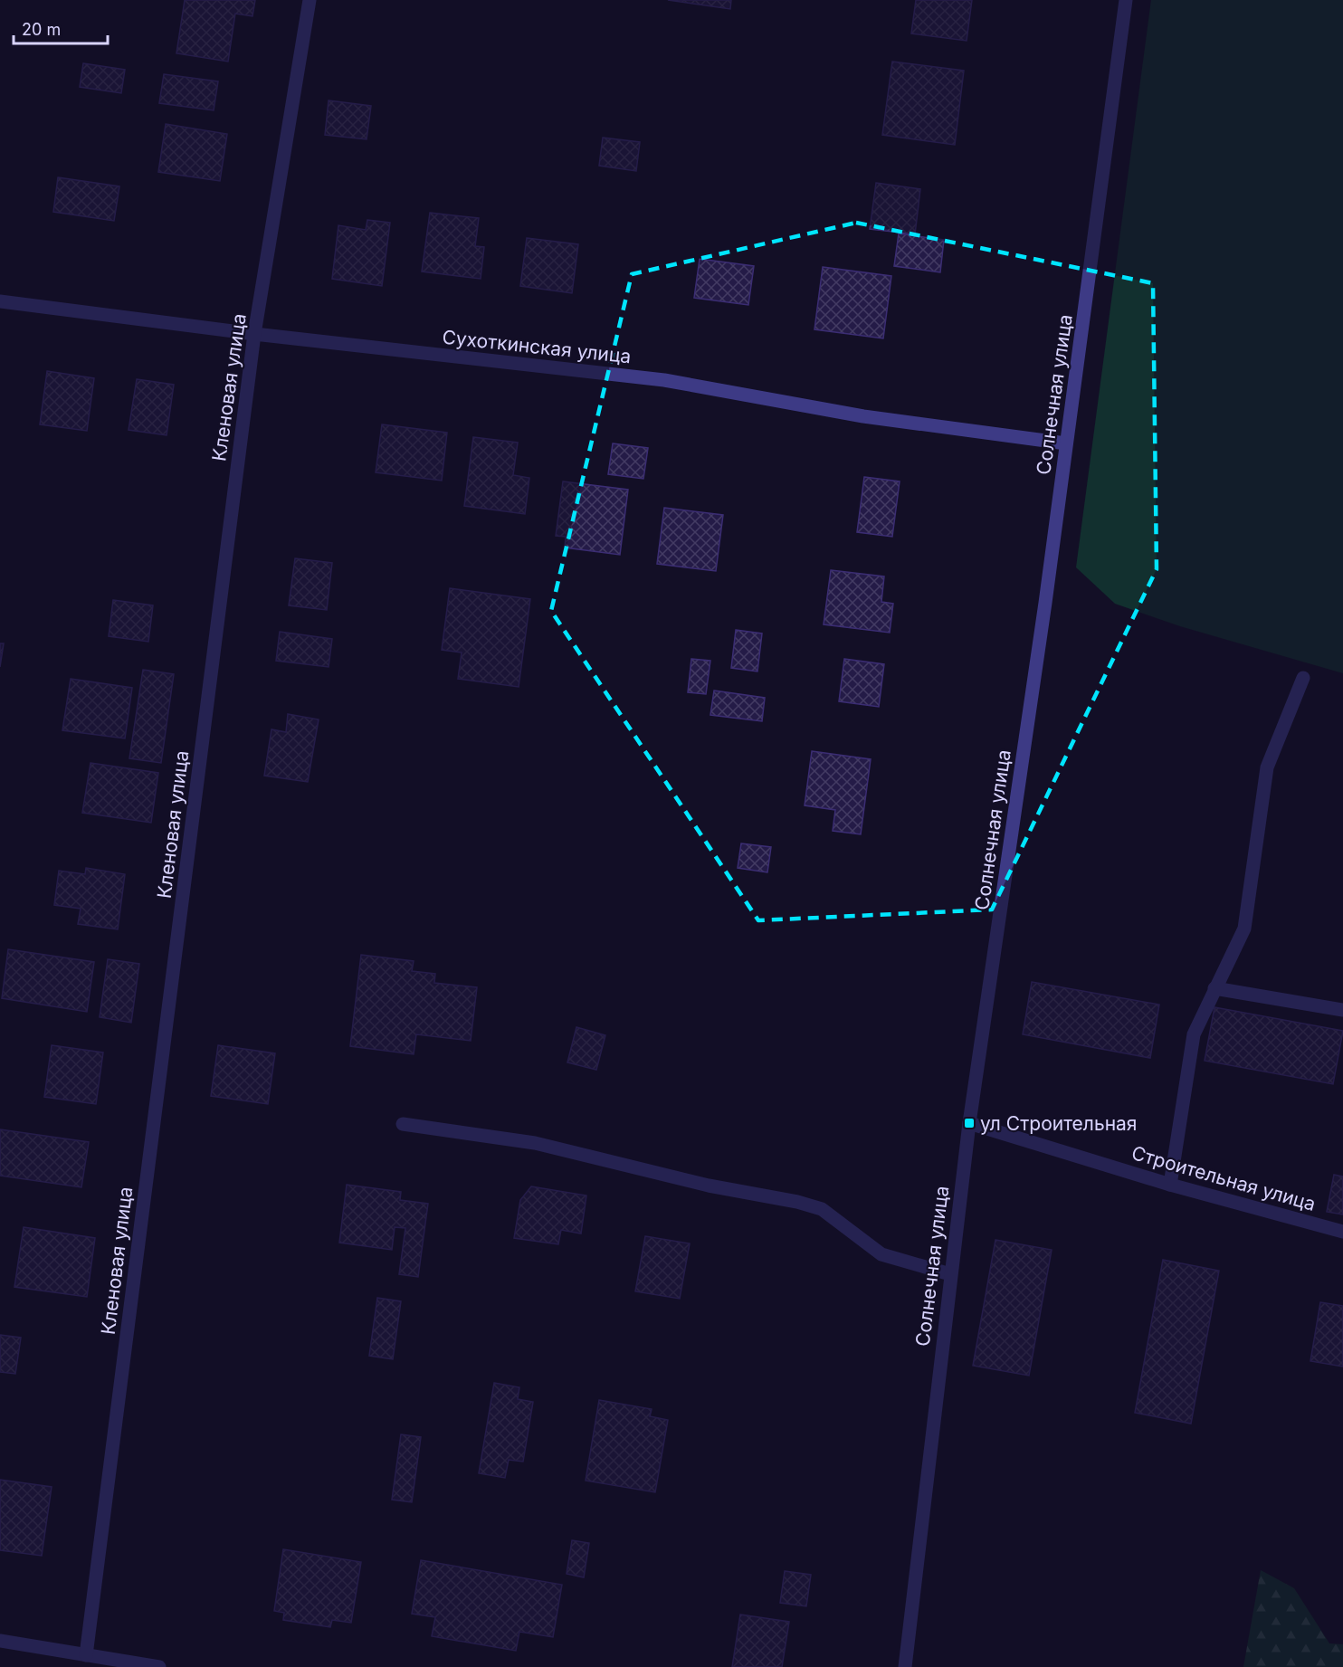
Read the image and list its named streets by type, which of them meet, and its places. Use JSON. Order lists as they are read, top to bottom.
{
  "streets": {
    "street": [
      "Сухоткинская улица",
      "Кленовая улица",
      "Солнечная улица",
      "Строительная улица"
    ]
  },
  "crossings": [
    ["Сухоткинская улица", "Кленовая улица"],
    ["Сухоткинская улица", "Солнечная улица"],
    ["Солнечная улица", "Строительная улица"]
  ],
  "places": {
    "transit": ["ул Строительная"]
  },
  "scale_bar": "20 m"
}
